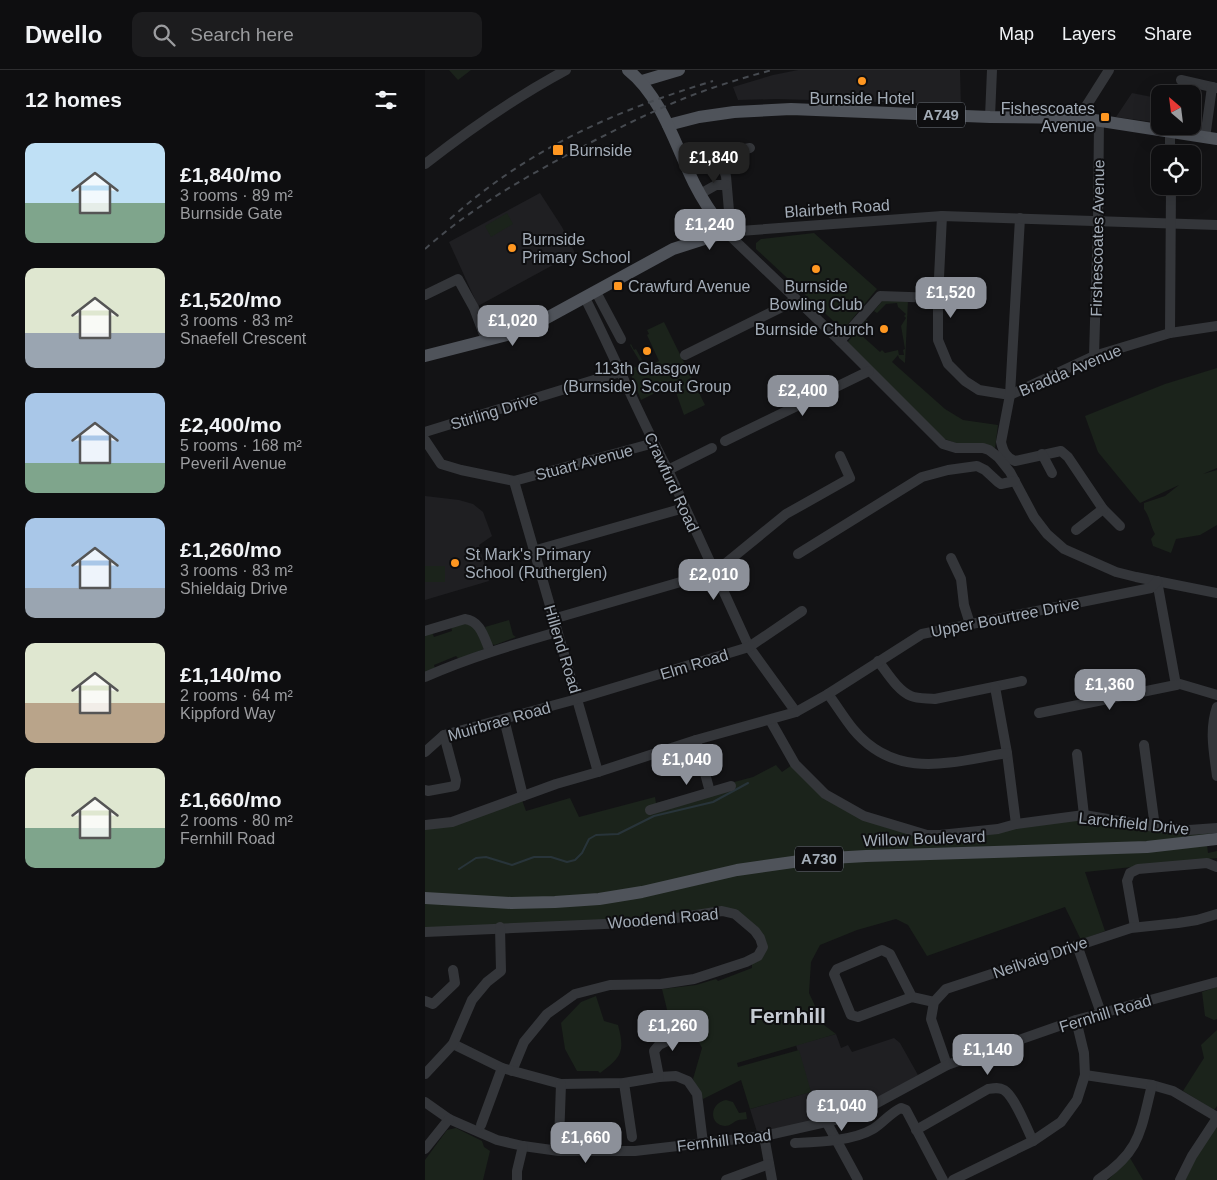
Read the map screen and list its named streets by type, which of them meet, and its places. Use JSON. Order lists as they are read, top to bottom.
{
  "streets": {
    "main road": [
      "A749",
      "Blairbeth Road",
      "Willow Boulevard",
      "A730"
    ],
    "street": [
      "Firshescoates Avenue",
      "Bradda Avenue",
      "Stirling Drive",
      "Stuart Avenue",
      "Crawfurd Road",
      "Upper Bourtree Drive",
      "Hillend Road",
      "Elm Road",
      "Muirbrae Road",
      "Larchfield Drive",
      "Woodend Road",
      "Neilvaig Drive",
      "Fernhill Road"
    ]
  },
  "crossings": [
    ["A749", "Firshescoates Avenue"],
    ["Blairbeth Road", "Firshescoates Avenue"],
    ["Blairbeth Road", "Crawfurd Road"],
    ["Firshescoates Avenue", "Bradda Avenue"],
    ["Stirling Drive", "Crawfurd Road"],
    ["Stuart Avenue", "Crawfurd Road"],
    ["Stuart Avenue", "Hillend Road"],
    ["Crawfurd Road", "Upper Bourtree Drive"],
    ["Crawfurd Road", "Elm Road"],
    ["Upper Bourtree Drive", "Hillend Road"],
    ["Upper Bourtree Drive", "Larchfield Drive"],
    ["Hillend Road", "Elm Road"],
    ["Hillend Road", "Muirbrae Road"],
    ["Elm Road", "Muirbrae Road"]
  ],
  "districts": ["Fernhill"],
  "places": {
    "other": [
      "Burnside Hotel",
      "Burnside Primary School",
      "Burnside Bowling Club",
      "Burnside Church",
      "113th Glasgow (Burnside) Scout Group",
      "St Mark's Primary School (Rutherglen)"
    ],
    "transit": ["Fishescoates Avenue", "Burnside", "Crawfurd Avenue"]
  },
  "north": "top left",
  "page": {
    "header": "Dwello",
    "search": "Search here",
    "nav": ["Map", "Layers", "Share"],
    "heading": "12 homes",
    "list": [
      {
        "name": "£1,840/mo",
        "note": "3 rooms · 89 m² · Burnside Gate"
      },
      {
        "name": "£1,520/mo",
        "note": "3 rooms · 83 m² · Snaefell Crescent"
      },
      {
        "name": "£2,400/mo",
        "note": "5 rooms · 168 m² · Peveril Avenue"
      },
      {
        "name": "£1,260/mo",
        "note": "3 rooms · 83 m² · Shieldaig Drive"
      },
      {
        "name": "£1,140/mo",
        "note": "2 rooms · 64 m² · Kippford Way"
      },
      {
        "name": "£1,660/mo",
        "note": "2 rooms · 80 m² · Fernhill Road"
      }
    ],
    "price": [
      "£1,840",
      "£1,240",
      "£1,520",
      "£1,020",
      "£2,400",
      "£2,010",
      "£1,360",
      "£1,040",
      "£1,260",
      "£1,140",
      "£1,040",
      "£1,660"
    ]
  }
}
